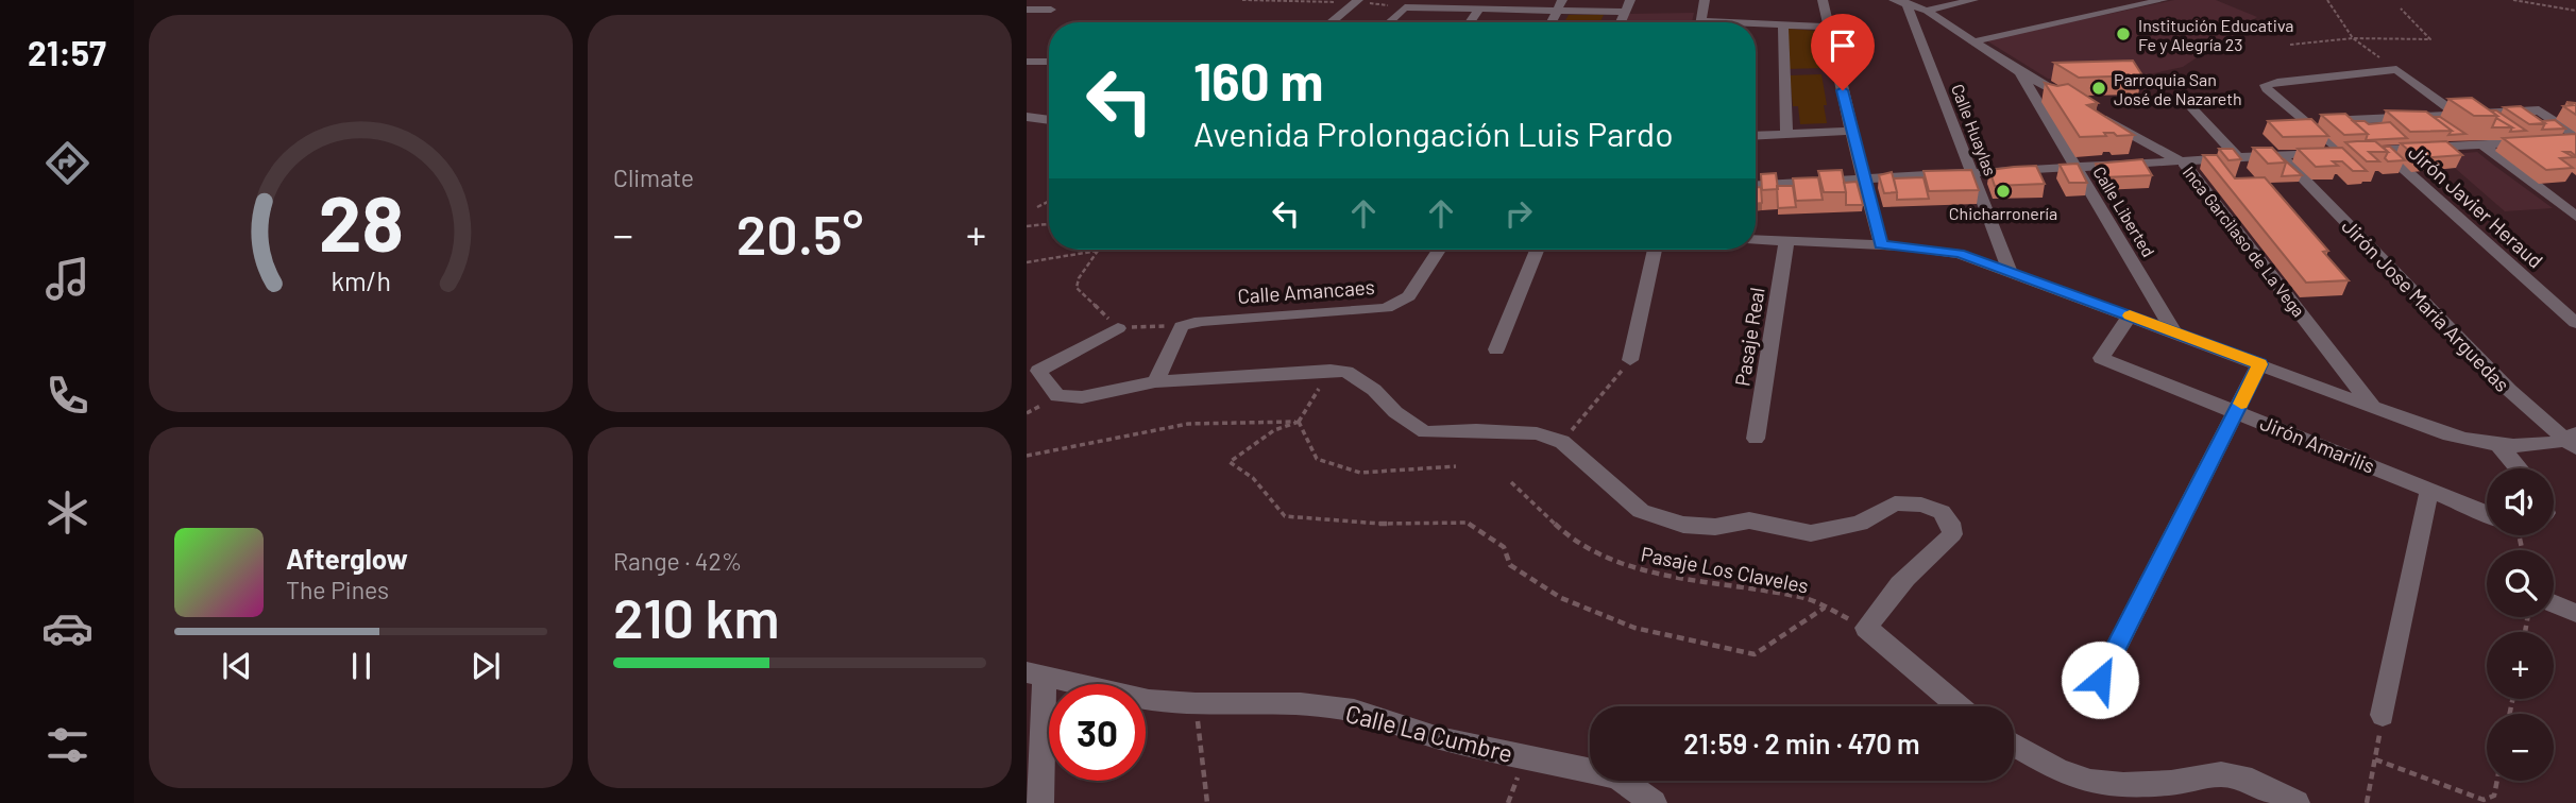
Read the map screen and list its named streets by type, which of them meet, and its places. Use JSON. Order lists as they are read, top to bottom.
{
  "streets": {
    "street": [
      "Calle Huaylas",
      "Jirón Javier Heraud",
      "Calle Liberted",
      "Inca Garcilaso de La Vega",
      "Calle Amancaes",
      "Jirón Jose María Arguedas",
      "Pasaje Real",
      "Jirón Amarilis",
      "Calle La Cumbre"
    ],
    "path": ["Pasaje Los Claveles"]
  },
  "places": ["Institución Educativa Fe y Alegría 23", "Parroquia San José de Nazareth", "Chicharronería"],
  "page": {
    "tabs": "21:57",
    "tile": [
      "Climate",
      ["Range · 42%", "210 km"]
    ],
    "turn": ["160 m", "Avenida Prolongación Luis Pardo"],
    "heat": ["−", "20.5°", "+"],
    "map_buttons": ["+", "−"],
    "song": ["Afterglow", "The Pines"],
    "limit": "30",
    "trip": "21:59 · 2 min · 470 m",
    "gauge": ["28", "km/h"]
  }
}
